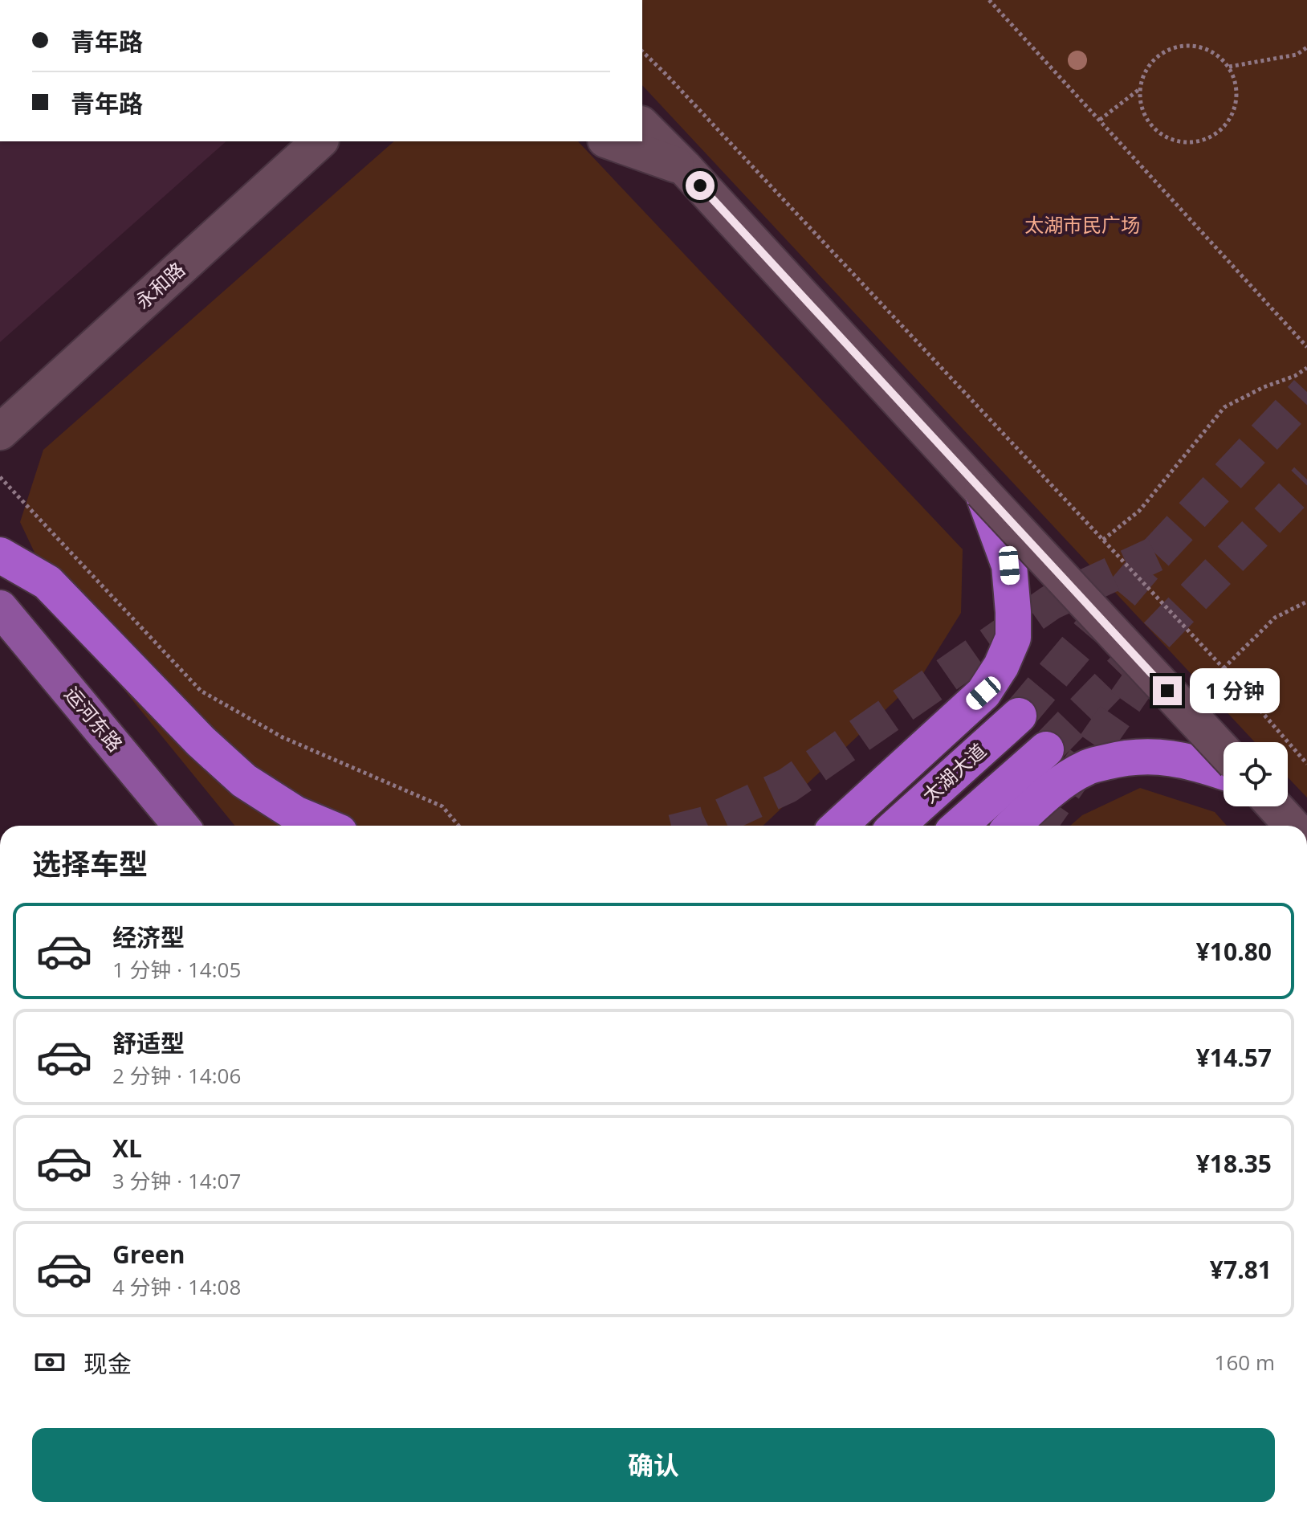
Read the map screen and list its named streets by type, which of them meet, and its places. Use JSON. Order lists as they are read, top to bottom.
{
  "streets": {
    "highway": ["太湖大道"],
    "main road": ["运河东路"],
    "street": ["永和路"]
  },
  "parks": ["太湖市民广场"],
  "page": {
    "banner": ["青年路", "青年路"],
    "bubble": "1 分钟",
    "heading": "选择车型",
    "list": [
      {
        "name": "经济型",
        "note": "1 分钟 · 14:05",
        "value": "¥10.80"
      },
      {
        "name": "舒适型",
        "note": "2 分钟 · 14:06",
        "value": "¥14.57"
      },
      {
        "name": "XL",
        "note": "3 分钟 · 14:07",
        "value": "¥18.35"
      },
      {
        "name": "Green",
        "note": "4 分钟 · 14:08",
        "value": "¥7.81"
      }
    ],
    "pay": ["现金", "160 m"],
    "buttons": "确认"
  }
}
